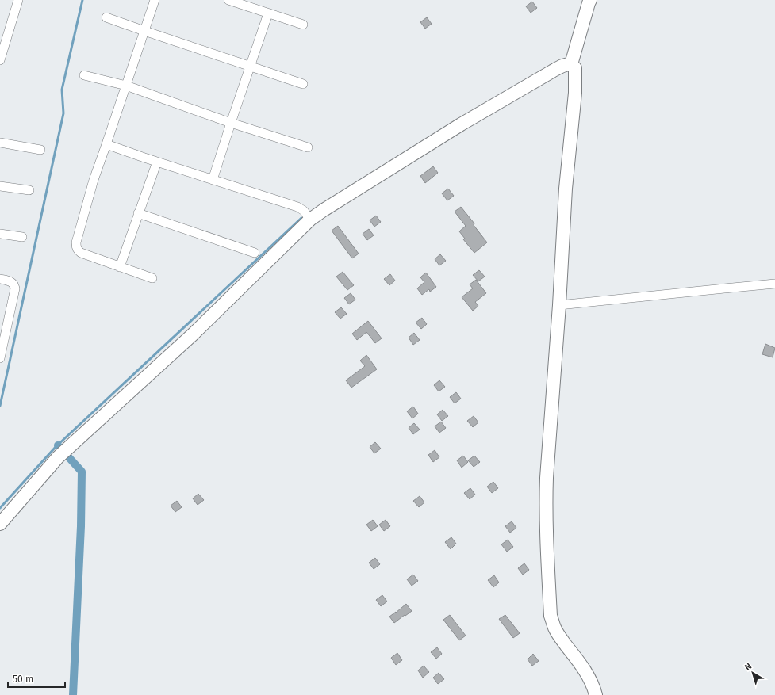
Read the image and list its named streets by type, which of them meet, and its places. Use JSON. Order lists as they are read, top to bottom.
{
  "scale_bar": "50 m",
  "north": "top left"
}
